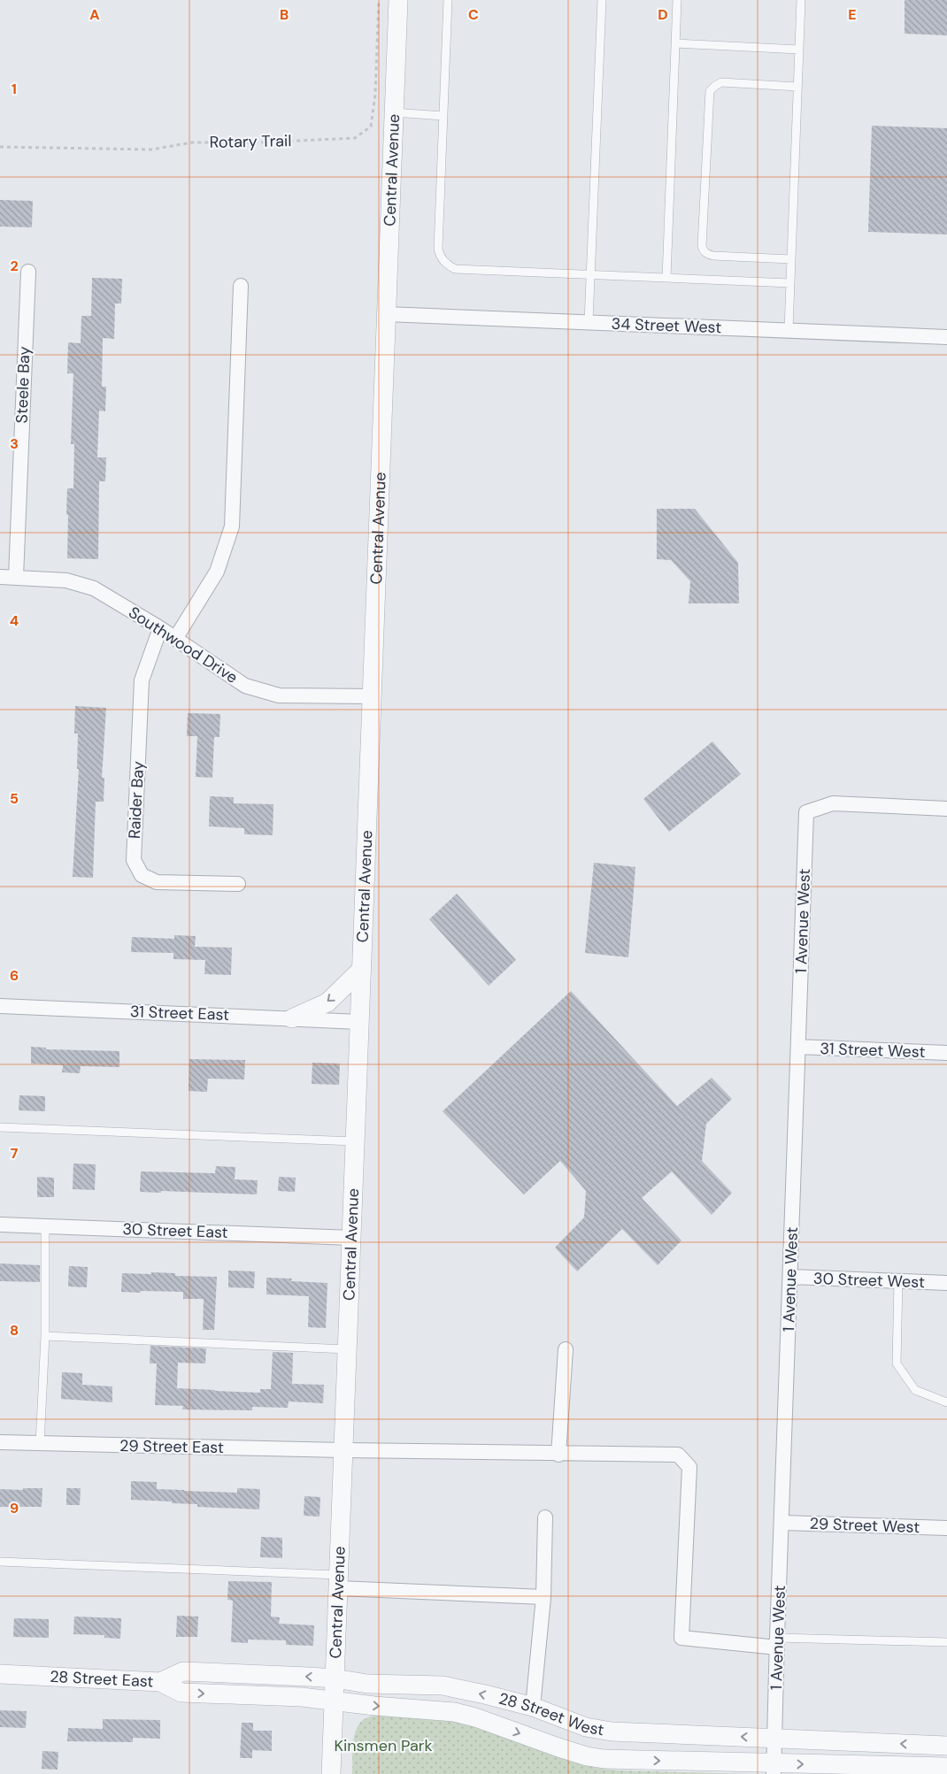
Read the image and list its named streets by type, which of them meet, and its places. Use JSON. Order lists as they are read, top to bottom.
{
  "streets": {
    "street": [
      "Central Avenue",
      "34 Street West",
      "Steele Bay",
      "Southwood Drive",
      "Raider Bay",
      "1 Avenue West",
      "31 Street East",
      "31 Street West",
      "30 Street East",
      "30 Street West",
      "29 Street East",
      "29 Street West",
      "28 Street East",
      "28 Street West"
    ],
    "path": ["Rotary Trail"]
  },
  "crossings": [
    ["Central Avenue", "34 Street West"],
    ["Central Avenue", "Southwood Drive"],
    ["Central Avenue", "31 Street East"],
    ["Central Avenue", "30 Street East"],
    ["Central Avenue", "29 Street East"],
    ["Central Avenue", "28 Street East"],
    ["Central Avenue", "28 Street West"],
    ["Steele Bay", "Southwood Drive"],
    ["Southwood Drive", "Raider Bay"],
    ["1 Avenue West", "31 Street West"],
    ["1 Avenue West", "30 Street West"],
    ["1 Avenue West", "29 Street East"],
    ["1 Avenue West", "29 Street West"],
    ["1 Avenue West", "28 Street West"],
    ["28 Street East", "28 Street West"]
  ],
  "one_way": ["28 Street East"],
  "parks": ["Kinsmen Park"],
  "grid": {
    "columns": [
      "A",
      "B",
      "C",
      "D",
      "E"
    ],
    "rows": [
      "1",
      "2",
      "3",
      "4",
      "5",
      "6",
      "7",
      "8",
      "9"
    ]
  }
}
